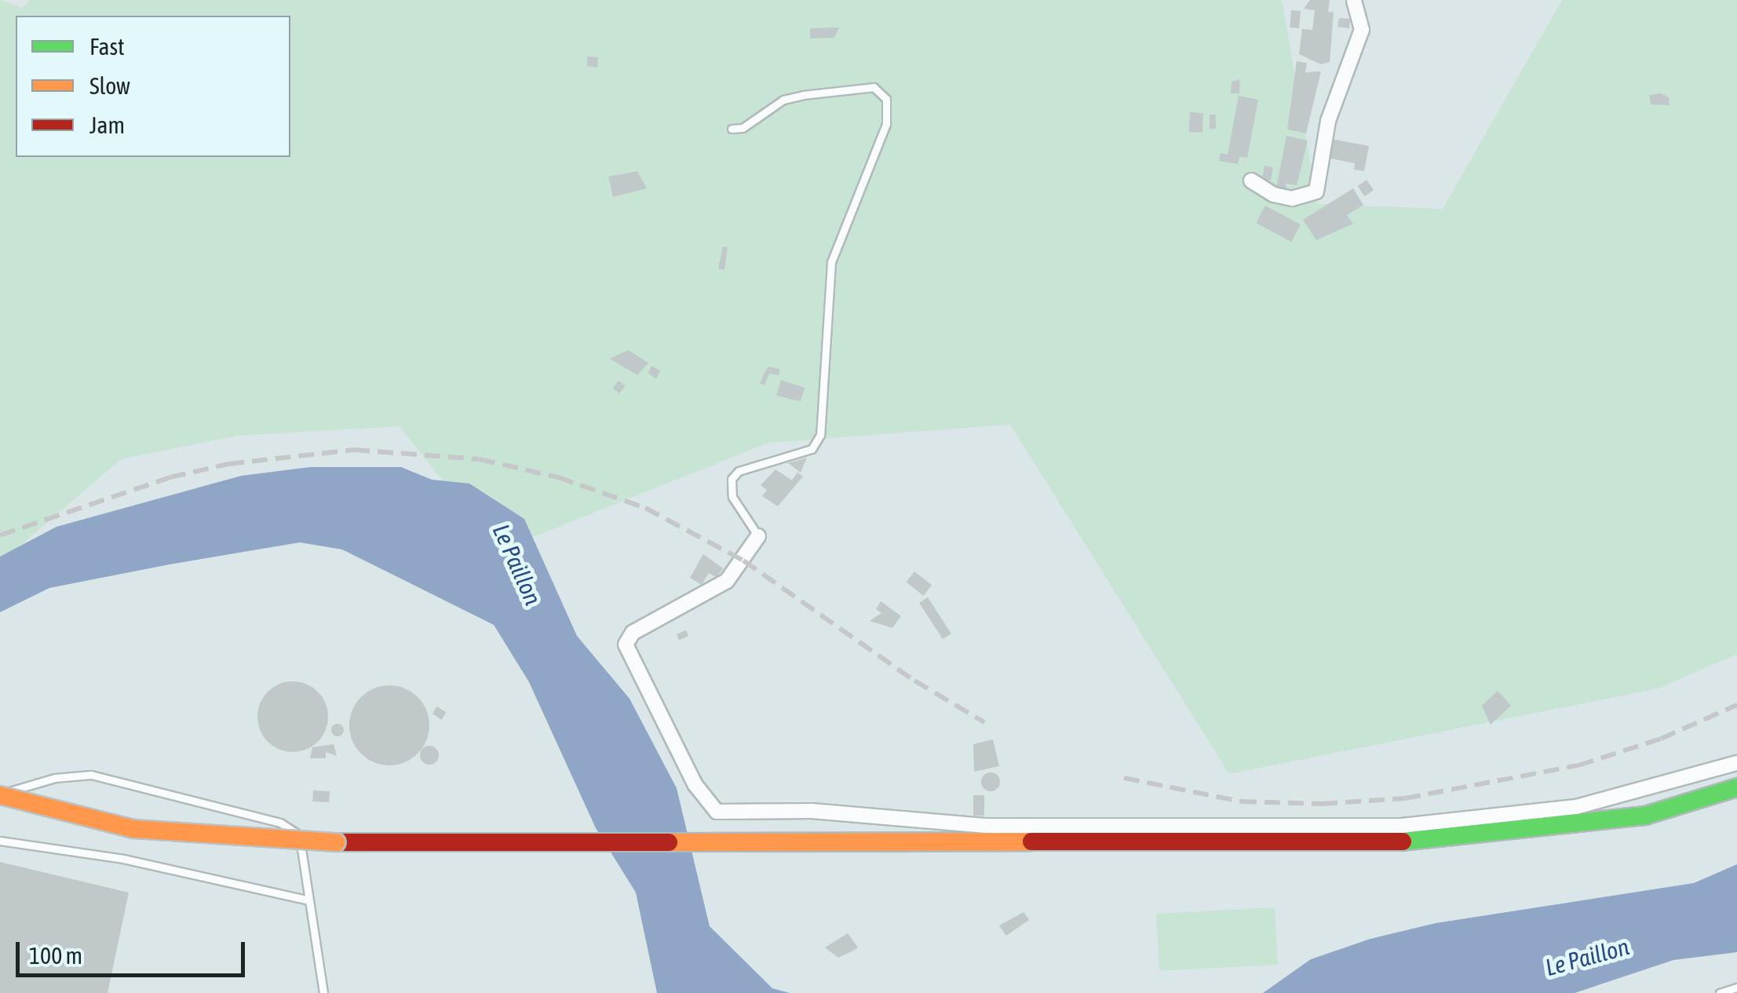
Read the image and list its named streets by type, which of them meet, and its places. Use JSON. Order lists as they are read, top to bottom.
{
  "water": ["Le Paillon"],
  "legend": ["Fast", "Slow", "Jam"],
  "scale_bar": "100 m"
}
